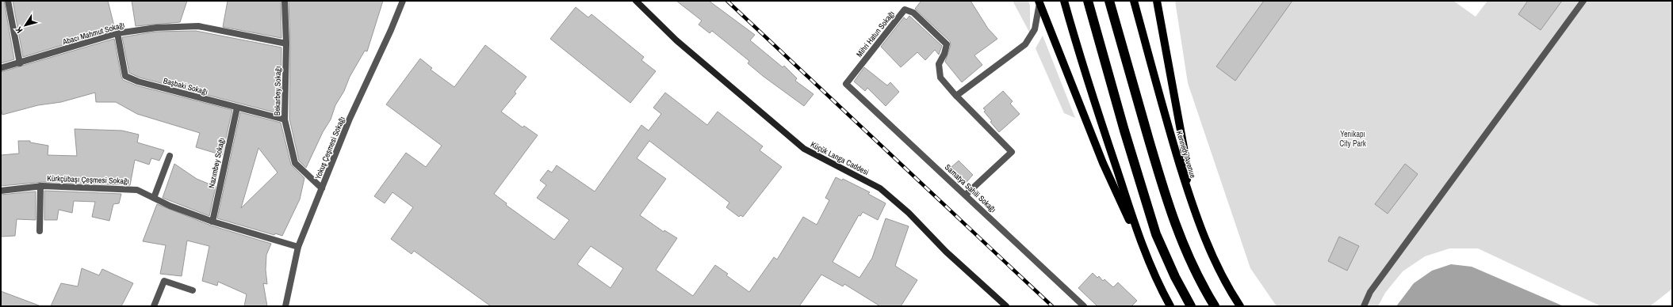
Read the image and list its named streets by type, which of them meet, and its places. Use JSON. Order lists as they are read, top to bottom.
{
  "streets": {
    "main road": ["Kennedy Avenue"],
    "street": [
      "Abacı Mahmut Sokağı",
      "Mihri Hatun Sokağı",
      "Başbaki Sokağı",
      "Bekarbey Sokağı",
      "Yokuş Çeşmesi Sokağı",
      "Küçük Langa Caddesi",
      "Nazımbey Sokağı",
      "Kürkçübaşı Çeşmesi Sokağı",
      "Samatya Sahili Sokağı"
    ]
  },
  "crossings": [
    ["Abacı Mahmut Sokağı", "Başbaki Sokağı"],
    ["Abacı Mahmut Sokağı", "Bekarbey Sokağı"],
    ["Mihri Hatun Sokağı", "Samatya Sahili Sokağı"],
    ["Başbaki Sokağı", "Bekarbey Sokağı"],
    ["Başbaki Sokağı", "Nazımbey Sokağı"],
    ["Bekarbey Sokağı", "Yokuş Çeşmesi Sokağı"],
    ["Yokuş Çeşmesi Sokağı", "Kürkçübaşı Çeşmesi Sokağı"],
    ["Nazımbey Sokağı", "Kürkçübaşı Çeşmesi Sokağı"]
  ],
  "parks": ["Yenikapı City Park"],
  "north": "bottom left"
}
